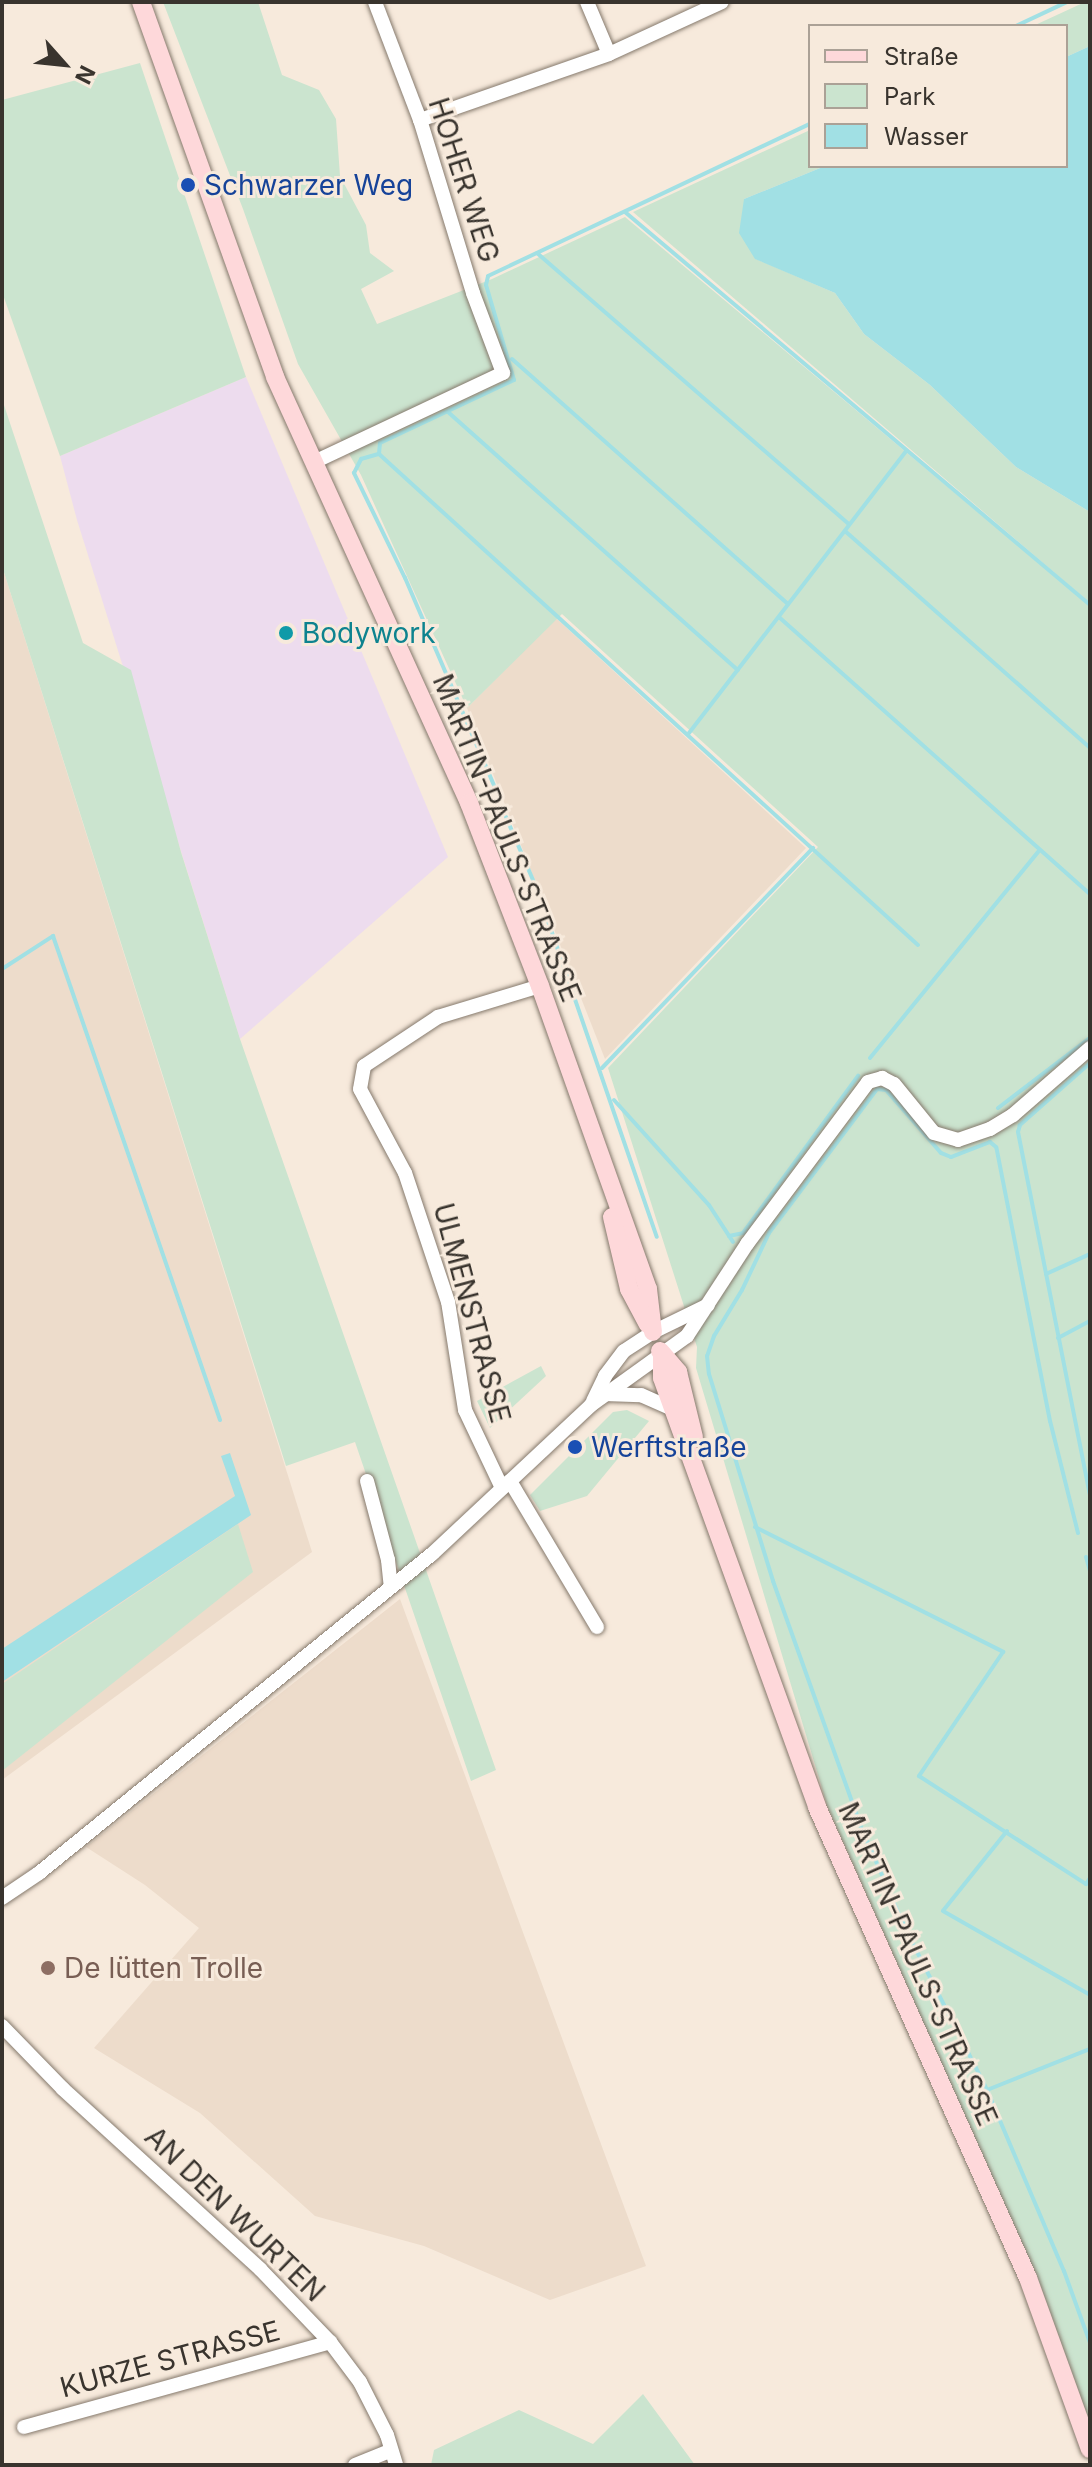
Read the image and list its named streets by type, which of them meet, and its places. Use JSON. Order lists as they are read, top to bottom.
{
  "streets": {
    "street": [
      "HOHER WEG",
      "MARTIN-PAULS-STRASSE",
      "ULMENSTRASSE",
      "AN DEN WURTEN",
      "KURZE STRASSE"
    ]
  },
  "crossings": [
    ["HOHER WEG", "MARTIN-PAULS-STRASSE"],
    ["MARTIN-PAULS-STRASSE", "ULMENSTRASSE"],
    ["AN DEN WURTEN", "KURZE STRASSE"]
  ],
  "places": [
    "Schwarzer Weg",
    "Bodywork",
    "Werftstraße",
    "De lütten Trolle"
  ],
  "legend": ["Straße", "Park", "Wasser"],
  "north": "bottom right"
}
